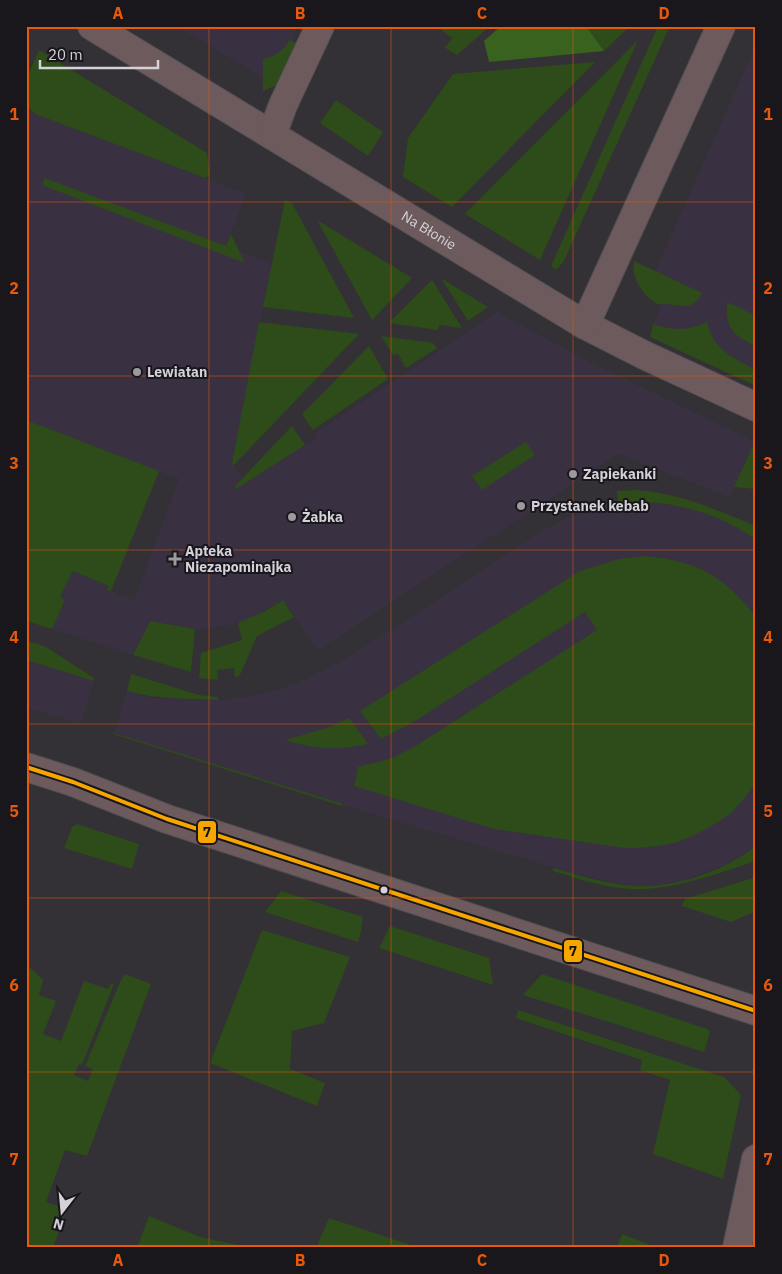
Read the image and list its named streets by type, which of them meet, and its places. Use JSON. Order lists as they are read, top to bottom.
{
  "streets": {
    "street": ["Na Błonie"]
  },
  "places": {
    "other": [
      "Lewiatan",
      "Zapiekanki",
      "Przystanek kebab",
      "Żabka"
    ],
    "health": ["Apteka Niezapominajka"]
  },
  "lines": ["transit line 7"],
  "scale_bar": "20 m",
  "north": "bottom",
  "grid": {
    "columns": [
      "A",
      "B",
      "C",
      "D"
    ],
    "rows": [
      "1",
      "2",
      "3",
      "4",
      "5",
      "6",
      "7"
    ]
  }
}
